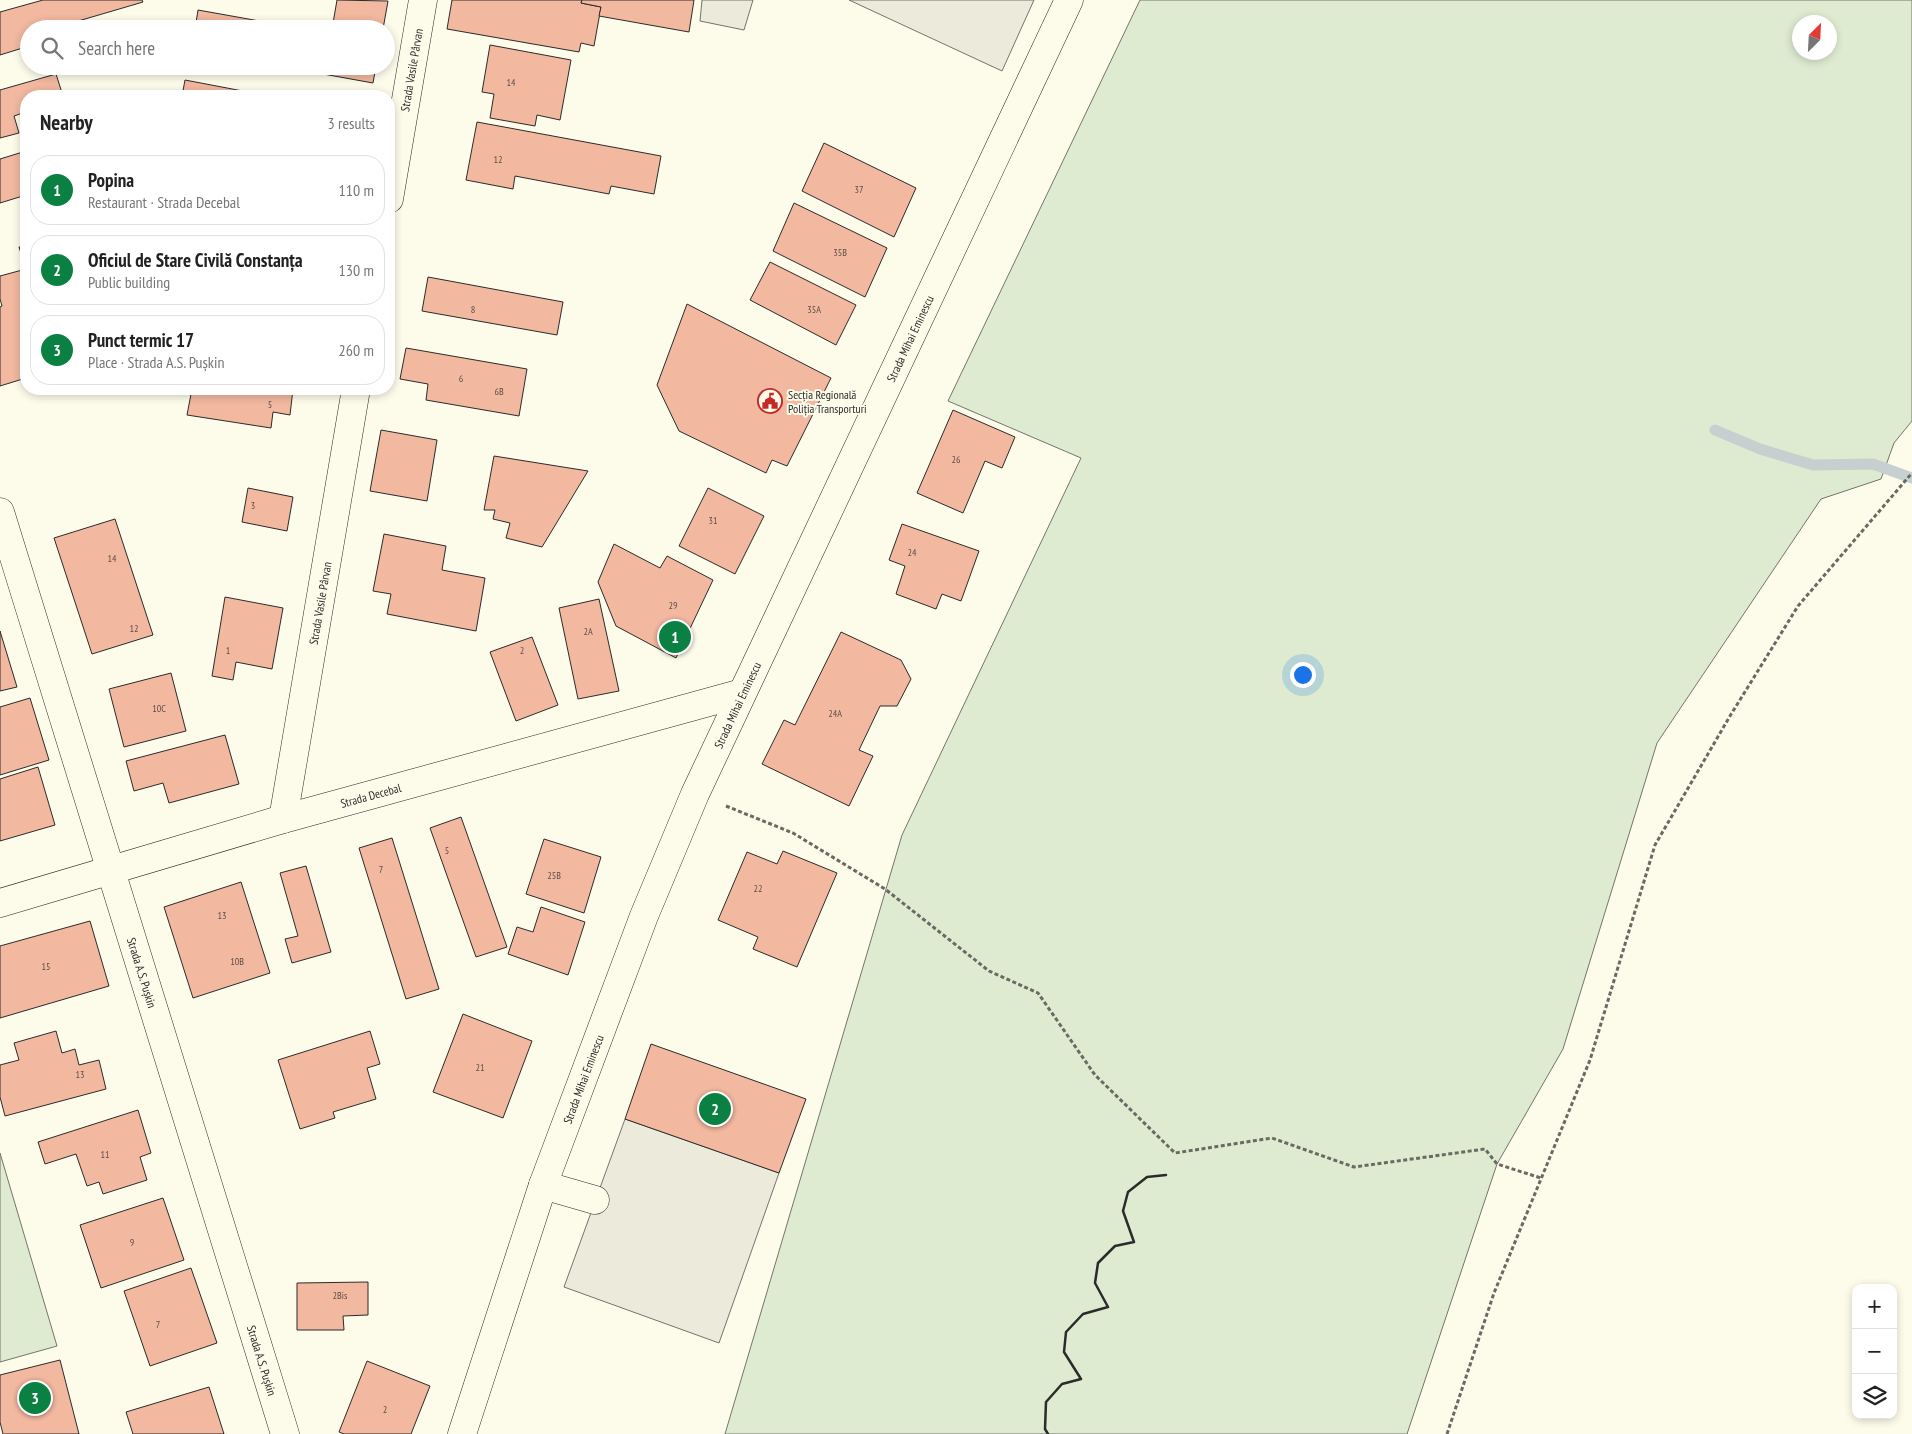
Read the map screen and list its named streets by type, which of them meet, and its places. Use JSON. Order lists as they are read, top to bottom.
{
  "streets": {
    "street": [
      "Strada Vasile Pârvan",
      "Strada Mihai Eminescu",
      "Strada Decebal",
      "Strada A.S. Pușkin"
    ]
  },
  "crossings": [
    ["Strada Vasile Pârvan", "Strada Decebal"],
    ["Strada Mihai Eminescu", "Strada Decebal"],
    ["Strada Decebal", "Strada A.S. Pușkin"]
  ],
  "places": {
    "public building": ["Secția Regională Poliția Transporturi"]
  },
  "house_numbers": [
    "14",
    "12",
    "37",
    "35B",
    "8",
    "35A",
    "6",
    "6B",
    "5",
    "26",
    "3",
    "31",
    "24",
    "14",
    "29",
    "12",
    "2A",
    "1",
    "2",
    "10C",
    "24A",
    "5",
    "7",
    "25B",
    "22",
    "13",
    "10B",
    "15",
    "21",
    "13",
    "11",
    "9",
    "2Bis",
    "7",
    "2"
  ],
  "north": "top right",
  "page": {
    "search": "Search here",
    "heading": ["Nearby", "3 results"],
    "list": [
      {
        "mark": "1",
        "name": "Popina",
        "note": "Restaurant · Strada Decebal",
        "value": "110 m"
      },
      {
        "mark": "2",
        "name": "Oficiul de Stare Civilă Constanța",
        "note": "Public building",
        "value": "130 m"
      },
      {
        "mark": "3",
        "name": "Punct termic 17",
        "note": "Place · Strada A.S. Pușkin",
        "value": "260 m"
      }
    ],
    "pins": ["1", "2", "3"],
    "map_buttons": ["+", "−"]
  }
}
